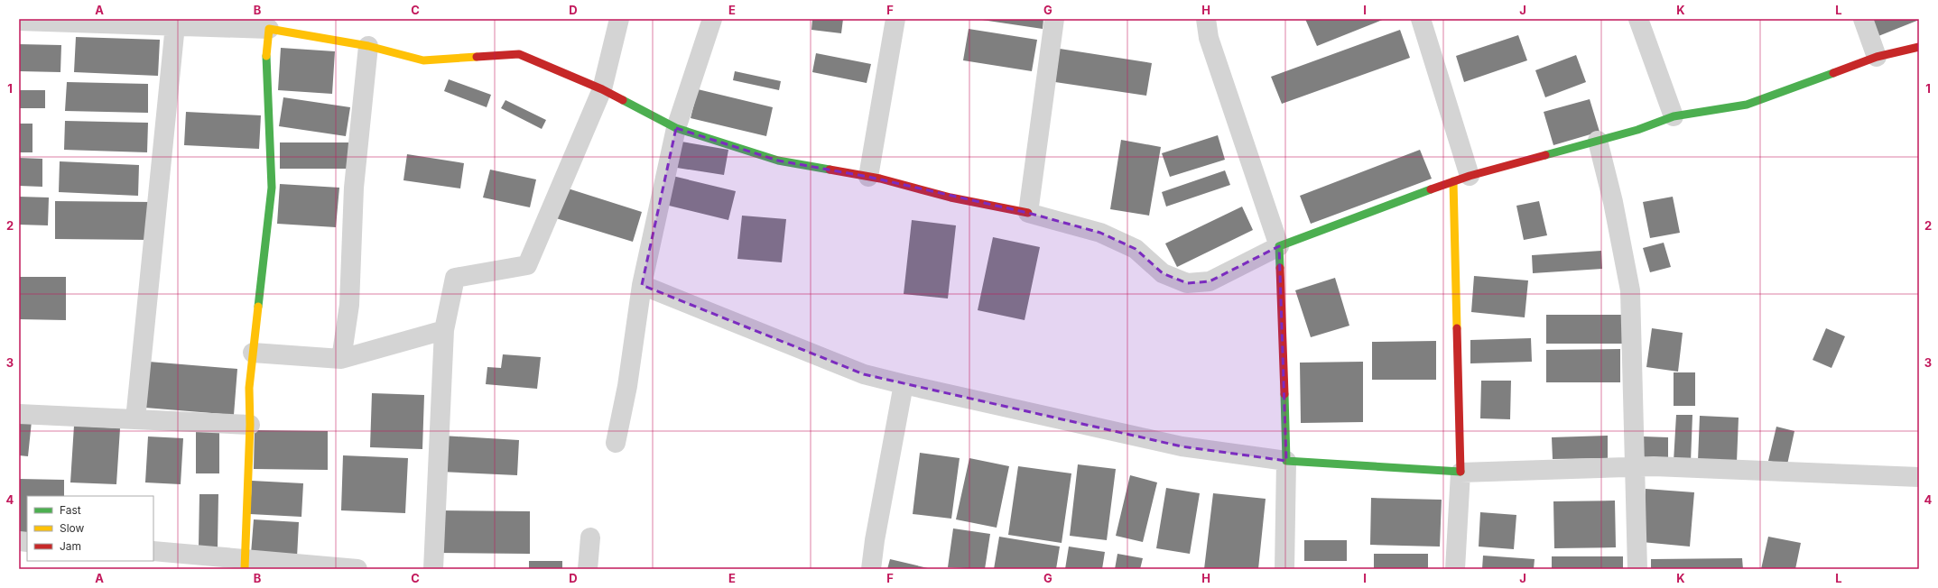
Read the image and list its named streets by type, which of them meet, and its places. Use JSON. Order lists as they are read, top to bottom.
{
  "legend": ["Fast", "Slow", "Jam"],
  "grid": {
    "columns": [
      "A",
      "B",
      "C",
      "D",
      "E",
      "F",
      "G",
      "H",
      "I",
      "J",
      "K",
      "L"
    ],
    "rows": [
      "1",
      "2",
      "3",
      "4"
    ]
  }
}
